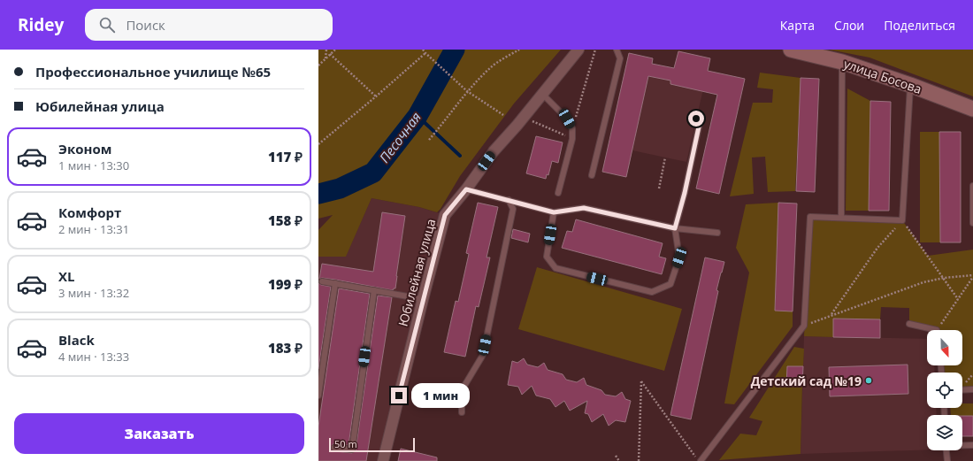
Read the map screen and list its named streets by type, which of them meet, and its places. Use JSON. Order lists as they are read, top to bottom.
{
  "streets": {
    "street": ["улица Босова", "Юбилейная улица"]
  },
  "water": ["Песочная"],
  "places": ["Детский сад №19"],
  "scale_bar": "50 m",
  "north": "bottom",
  "page": {
    "header": "Ridey",
    "search": "Поиск",
    "nav": ["Карта", "Слои", "Поделиться"],
    "banner": ["Профессиональное училище №65", "Юбилейная улица"],
    "list": [
      {
        "name": "Эконом",
        "note": "1 мин · 13:30",
        "value": "117 ₽"
      },
      {
        "name": "Комфорт",
        "note": "2 мин · 13:31",
        "value": "158 ₽"
      },
      {
        "name": "XL",
        "note": "3 мин · 13:32",
        "value": "199 ₽"
      },
      {
        "name": "Black",
        "note": "4 мин · 13:33",
        "value": "183 ₽"
      }
    ],
    "bubble": "1 мин",
    "buttons": "Заказать",
    "scale": "50 m"
  }
}
